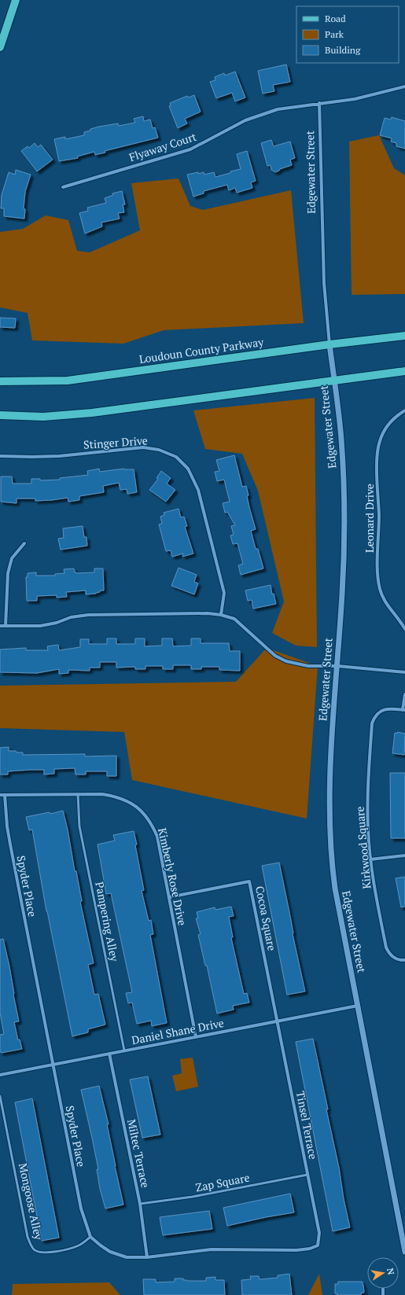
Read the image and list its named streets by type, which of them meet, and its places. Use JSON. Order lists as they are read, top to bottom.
{
  "streets": {
    "main road": ["Loudoun County Parkway"],
    "street": [
      "Flyaway Court",
      "Edgewater Street",
      "Stinger Drive",
      "Leonard Drive",
      "Kirkwood Square",
      "Kimberly Rose Drive",
      "Spyder Place",
      "Cocoa Square",
      "Daniel Shane Drive",
      "Tinsel Terrace",
      "Miltec Terrace"
    ],
    "lane": ["Pampering Alley", "Zap Square", "Mongoose Alley"]
  },
  "crossings": [
    ["Flyaway Court", "Edgewater Street"],
    ["Edgewater Street", "Loudoun County Parkway"],
    ["Edgewater Street", "Daniel Shane Drive"],
    ["Kimberly Rose Drive", "Spyder Place"],
    ["Kimberly Rose Drive", "Cocoa Square"],
    ["Kimberly Rose Drive", "Pampering Alley"],
    ["Kimberly Rose Drive", "Daniel Shane Drive"],
    ["Spyder Place", "Daniel Shane Drive"],
    ["Spyder Place", "Tinsel Terrace"],
    ["Spyder Place", "Miltec Terrace"],
    ["Spyder Place", "Mongoose Alley"],
    ["Cocoa Square", "Daniel Shane Drive"],
    ["Cocoa Square", "Tinsel Terrace"],
    ["Pampering Alley", "Daniel Shane Drive"],
    ["Daniel Shane Drive", "Tinsel Terrace"],
    ["Daniel Shane Drive", "Miltec Terrace"],
    ["Tinsel Terrace", "Zap Square"],
    ["Miltec Terrace", "Zap Square"]
  ],
  "legend": ["Road", "Park", "Building"],
  "north": "right"
}
